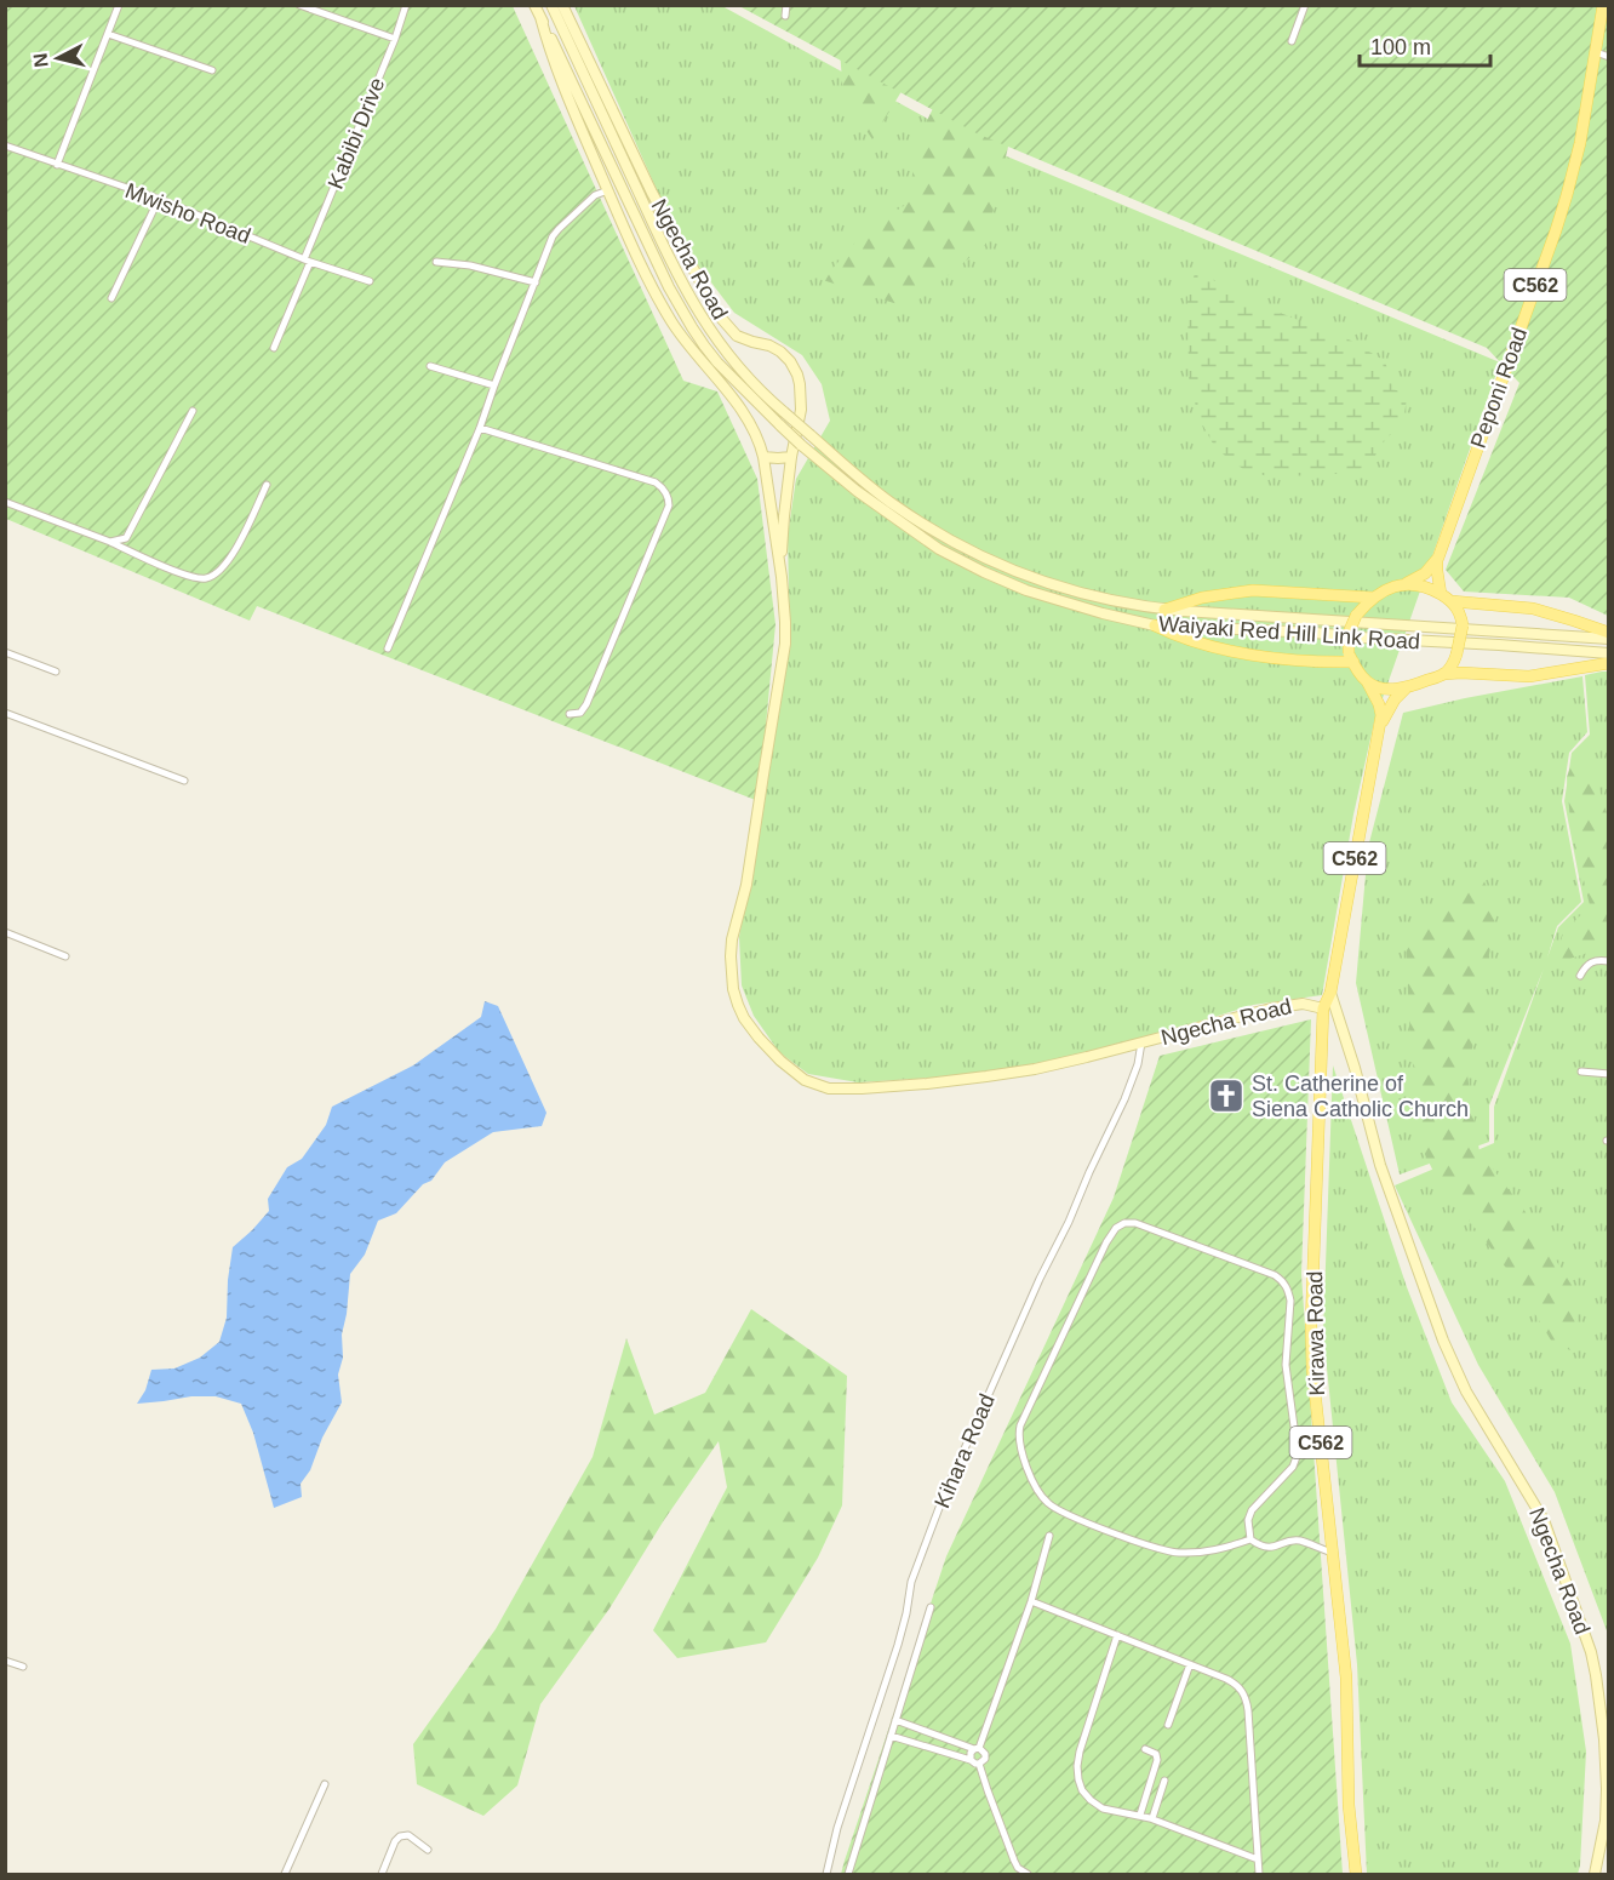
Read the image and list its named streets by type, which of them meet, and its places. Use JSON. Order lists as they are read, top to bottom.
{
  "streets": {
    "main road": [
      "Ngecha Road",
      "C562",
      "Peponi Road",
      "Waiyaki Red Hill Link Road",
      "Kirawa Road"
    ],
    "street": ["Kabibi Drive", "Mwisho Road", "Kihara Road"]
  },
  "crossings": [
    ["Kabibi Drive", "Mwisho Road"],
    ["Ngecha Road", "C562"],
    ["Ngecha Road", "Waiyaki Red Hill Link Road"],
    ["Ngecha Road", "Kirawa Road"],
    ["Ngecha Road", "Kihara Road"],
    ["C562", "Peponi Road"]
  ],
  "places": {
    "church": ["St. Catherine of Siena Catholic Church"]
  },
  "scale_bar": "100 m",
  "north": "left"
}
